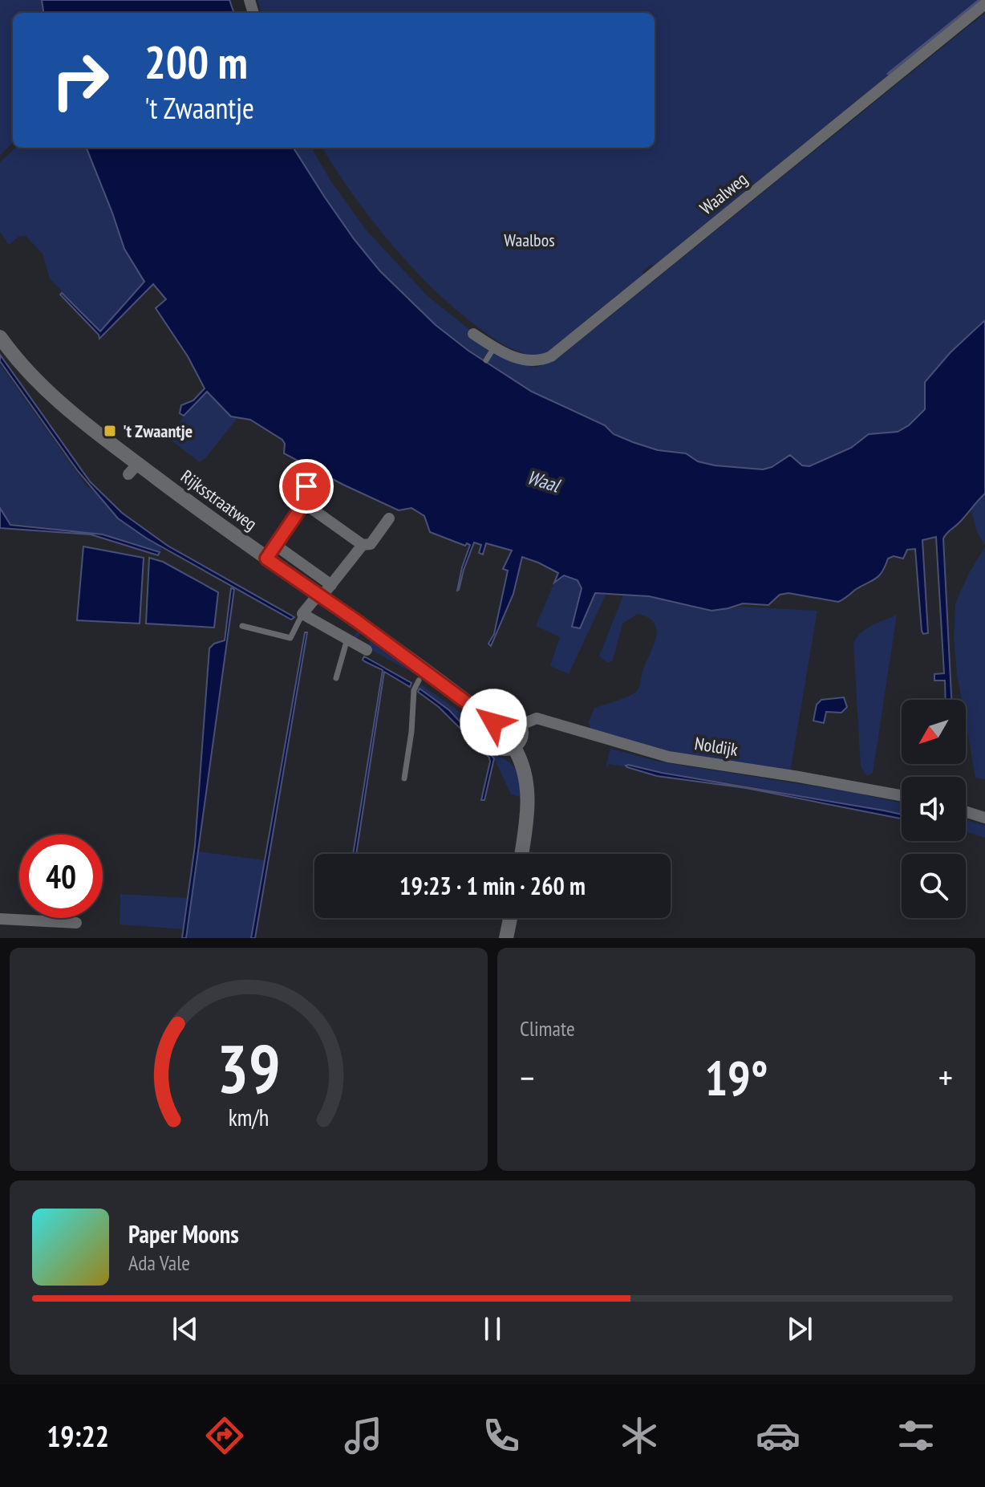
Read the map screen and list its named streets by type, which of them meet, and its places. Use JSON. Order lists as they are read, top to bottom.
{
  "streets": {
    "street": ["Waalweg", "Rijksstraatweg", "Noldijk"]
  },
  "crossings": [
    ["Rijksstraatweg", "Noldijk"]
  ],
  "water": ["Waal"],
  "parks": ["Waalbos"],
  "places": {
    "transit": ["'t Zwaantje"]
  },
  "north": "bottom left",
  "page": {
    "turn": ["200 m", "'t Zwaantje"],
    "limit": "40",
    "trip": "19:23 · 1 min · 260 m",
    "tile": "Climate",
    "heat": ["−", "19°", "+"],
    "song": ["Paper Moons", "Ada Vale"],
    "tabs": "19:22",
    "gauge": ["39", "km/h"]
  }
}
